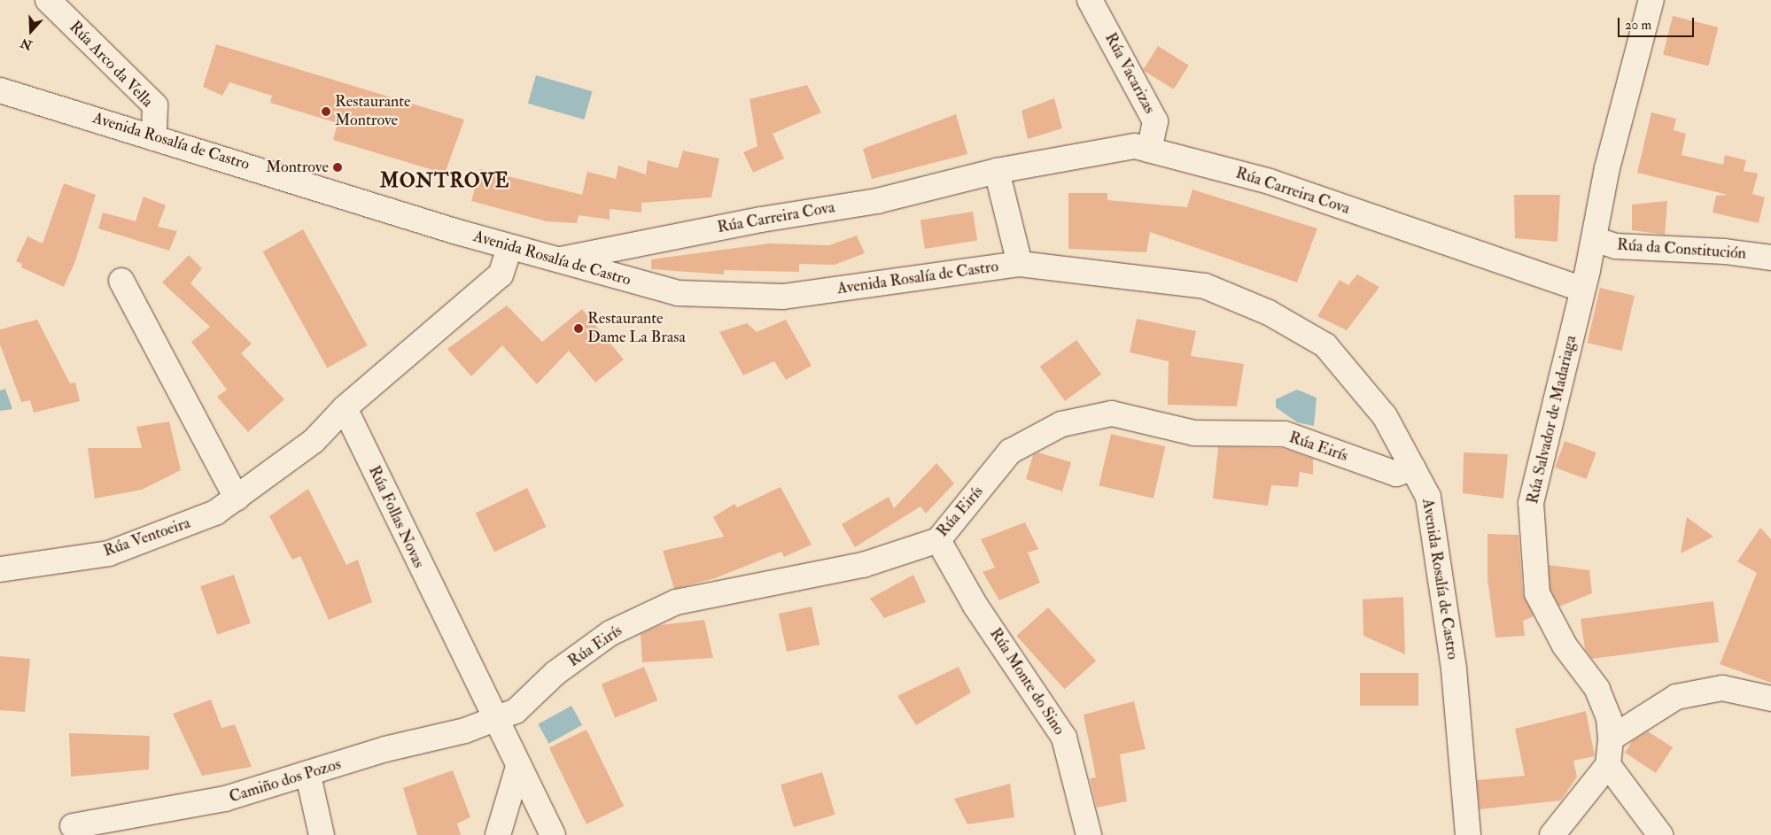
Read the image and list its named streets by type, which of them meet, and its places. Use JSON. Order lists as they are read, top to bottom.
{
  "streets": {
    "street": [
      "Rúa Arco da Vella",
      "Rúa Vacarizas",
      "Avenida Rosalía de Castro",
      "Rúa Carreira Cova",
      "Rúa da Constitución",
      "Rúa Salvador de Madariaga",
      "Rúa Eirís",
      "Rúa Follas Novas",
      "Rúa Ventoeira",
      "Rúa Monte do Sino",
      "Camiño dos Pozos"
    ]
  },
  "crossings": [
    ["Rúa Arco da Vella", "Avenida Rosalía de Castro"],
    ["Rúa Vacarizas", "Rúa Carreira Cova"],
    ["Avenida Rosalía de Castro", "Rúa Carreira Cova"],
    ["Avenida Rosalía de Castro", "Rúa Eirís"],
    ["Rúa Carreira Cova", "Rúa Salvador de Madariaga"],
    ["Rúa da Constitución", "Rúa Salvador de Madariaga"],
    ["Rúa Eirís", "Rúa Follas Novas"],
    ["Rúa Eirís", "Rúa Monte do Sino"],
    ["Rúa Eirís", "Camiño dos Pozos"],
    ["Rúa Follas Novas", "Rúa Ventoeira"],
    ["Rúa Follas Novas", "Camiño dos Pozos"]
  ],
  "districts": ["MONTROVE"],
  "places": ["Restaurante Montrove", "Montrove", "Restaurante Dame La Brasa"],
  "scale_bar": "20 m",
  "north": "bottom"
}
